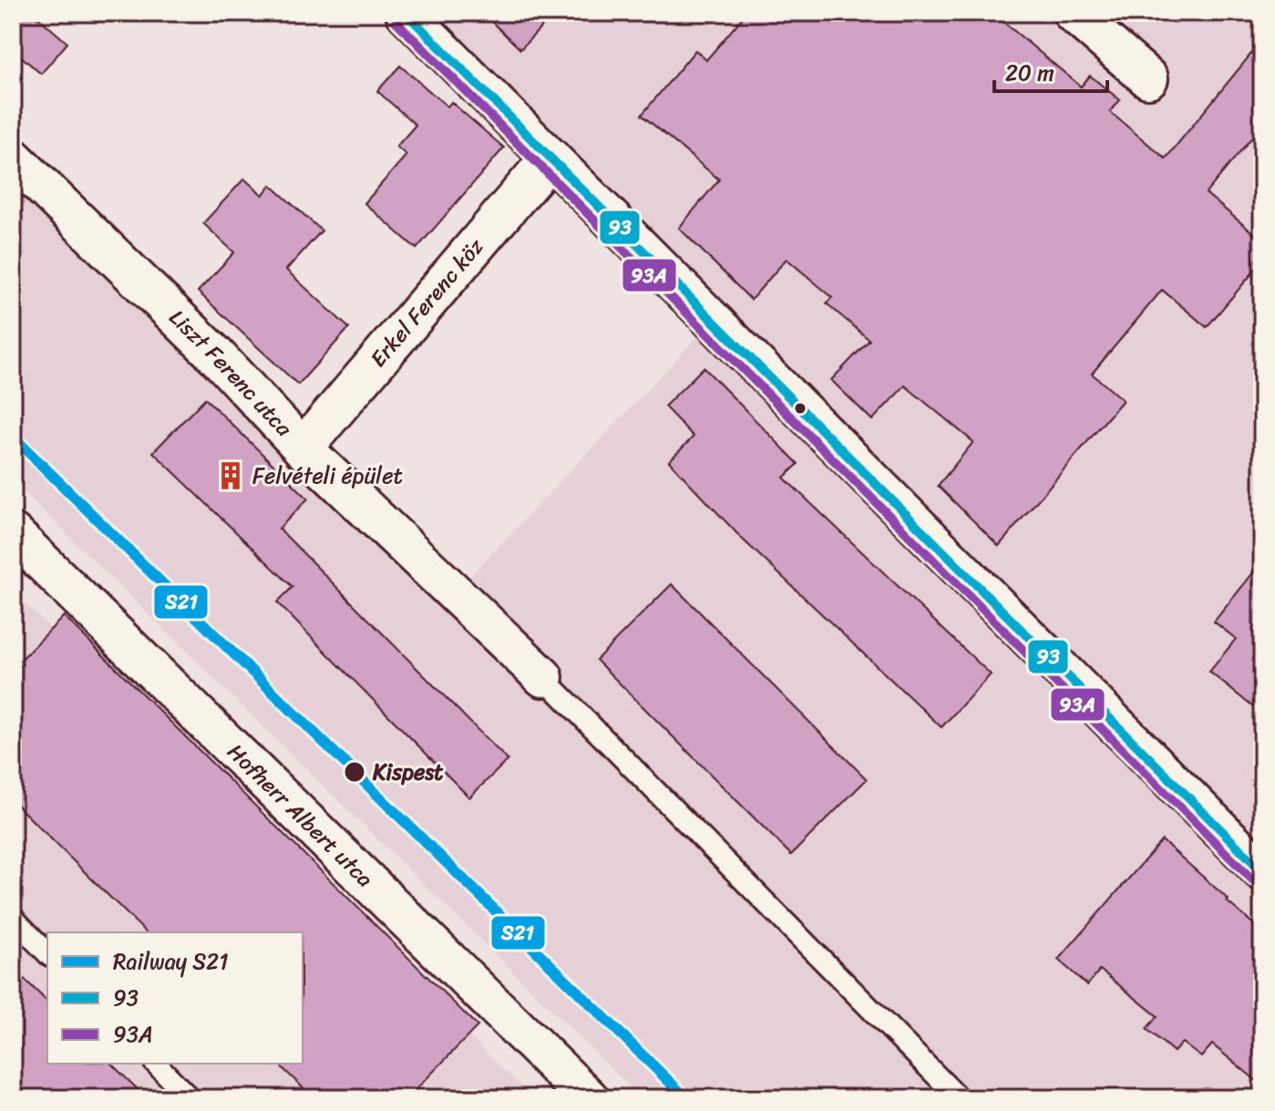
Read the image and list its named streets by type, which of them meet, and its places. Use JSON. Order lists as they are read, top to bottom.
{
  "streets": {
    "street": ["Erkel Ferenc köz", "Liszt Ferenc utca", "Hofherr Albert utca"]
  },
  "crossings": [
    ["Erkel Ferenc köz", "Liszt Ferenc utca"]
  ],
  "places": {
    "building": ["Felvételi épület"],
    "other": ["Kispest"]
  },
  "lines": ["transit line 93", "transit line 93A", "rail line S21"],
  "legend": ["Railway S21", "93", "93A"],
  "scale_bar": "20 m"
}
